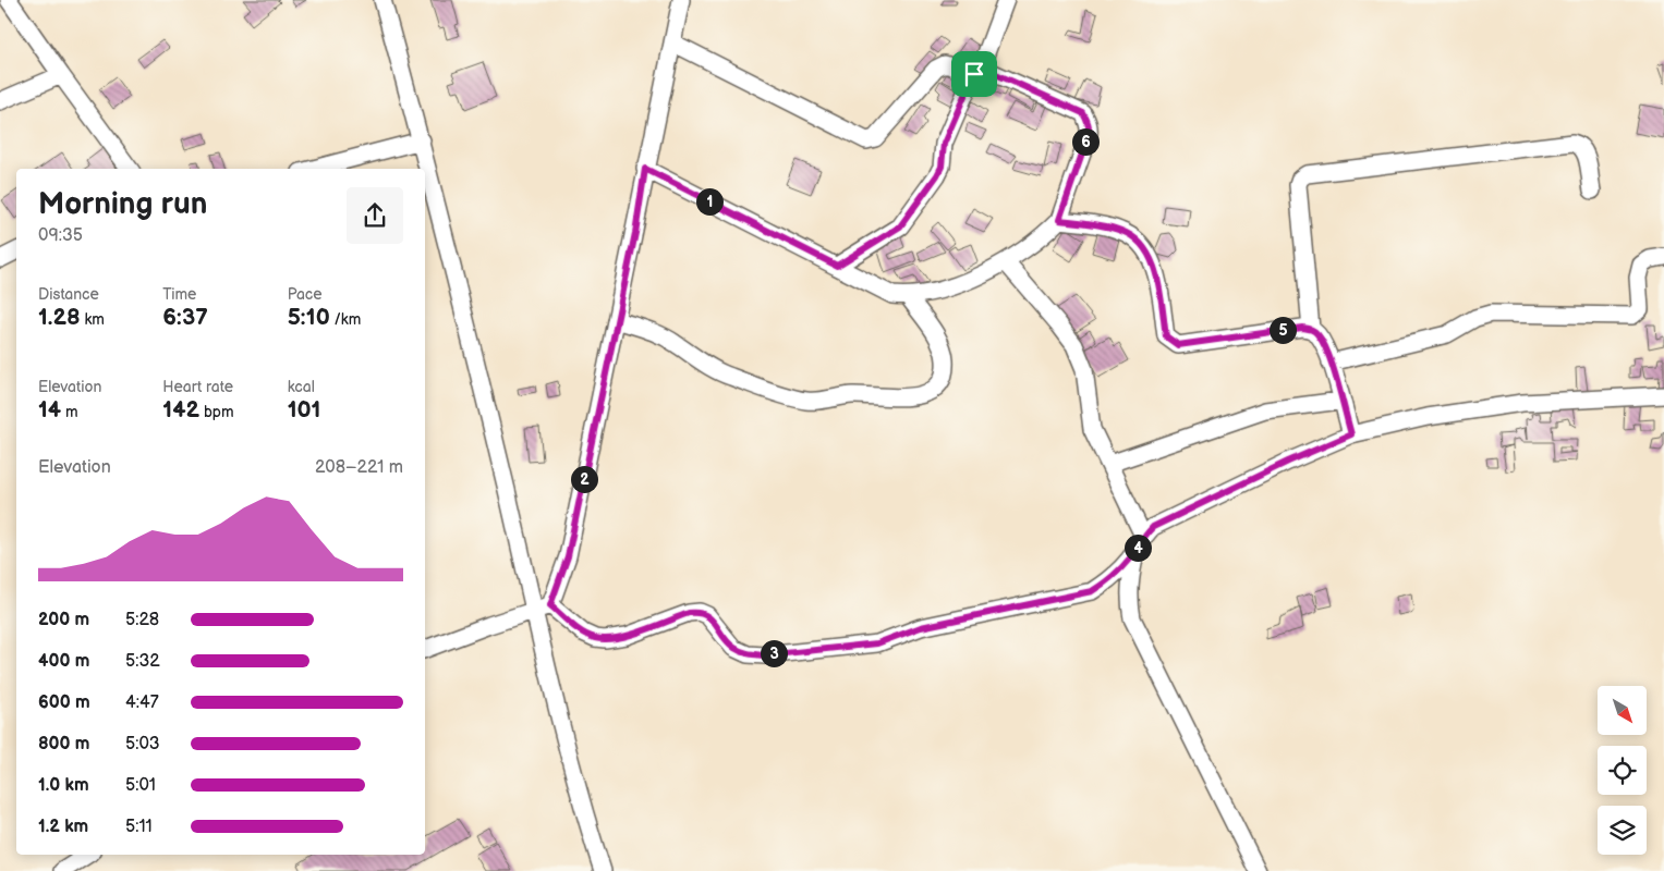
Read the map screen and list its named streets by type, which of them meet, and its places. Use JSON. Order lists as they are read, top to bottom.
{
  "north": "bottom right",
  "page": {
    "pins": [
      "6",
      "1",
      "5",
      "2",
      "4",
      "3"
    ],
    "heading": ["Morning run", "09:35"],
    "stats": [
      ["Distance", "1.28 km"],
      ["Time", "6:37"],
      ["Pace", "5:10 /km"],
      ["Elevation", "14 m"],
      ["Heart rate", "142 bpm"],
      ["kcal", "101"]
    ],
    "chart": ["Elevation", "208–221 m"],
    "list": [
      {
        "name": "200 m",
        "note": "5:28"
      },
      {
        "name": "400 m",
        "note": "5:32"
      },
      {
        "name": "600 m",
        "note": "4:47"
      },
      {
        "name": "800 m",
        "note": "5:03"
      },
      {
        "name": "1.0 km",
        "note": "5:01"
      },
      {
        "name": "1.2 km",
        "note": "5:11"
      }
    ]
  }
}
